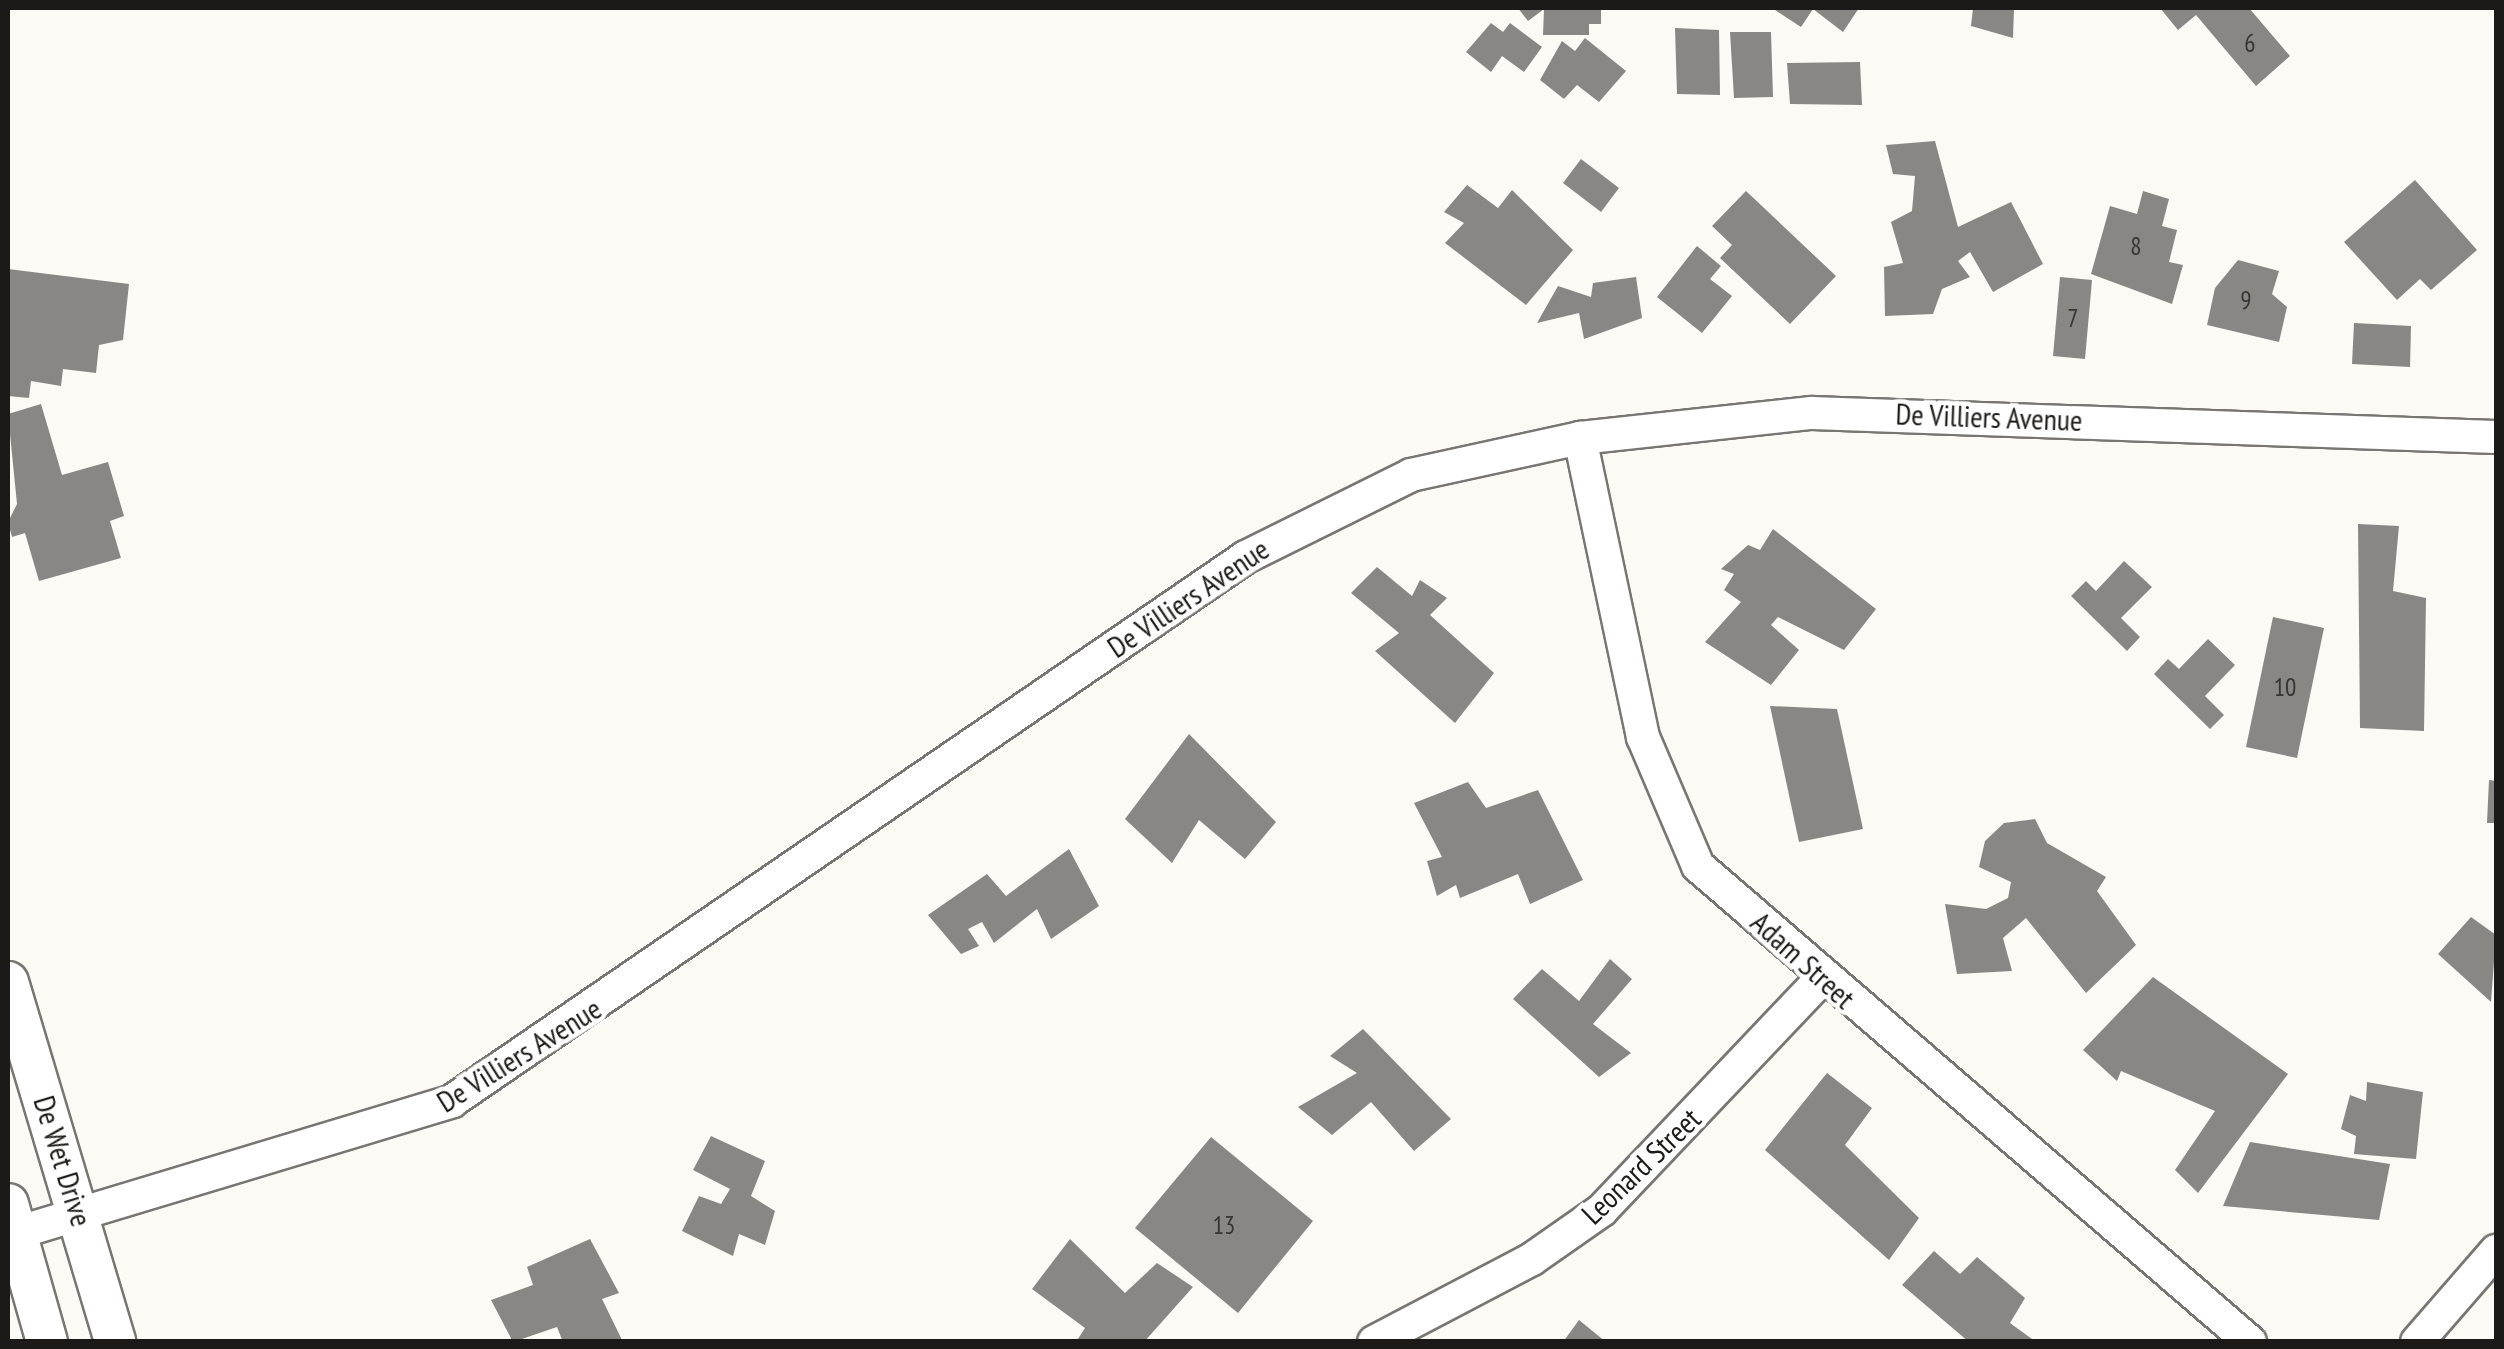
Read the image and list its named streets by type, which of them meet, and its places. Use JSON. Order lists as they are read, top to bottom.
{
  "streets": {
    "street": [
      "De Villiers Avenue",
      "Adam Street",
      "De Wet Drive",
      "Leonard Street"
    ]
  },
  "crossings": [
    ["De Villiers Avenue", "Adam Street"],
    ["De Villiers Avenue", "De Wet Drive"],
    ["Adam Street", "Leonard Street"]
  ],
  "house_numbers": [
    "6",
    "8",
    "9",
    "7",
    "10",
    "13"
  ]
}
